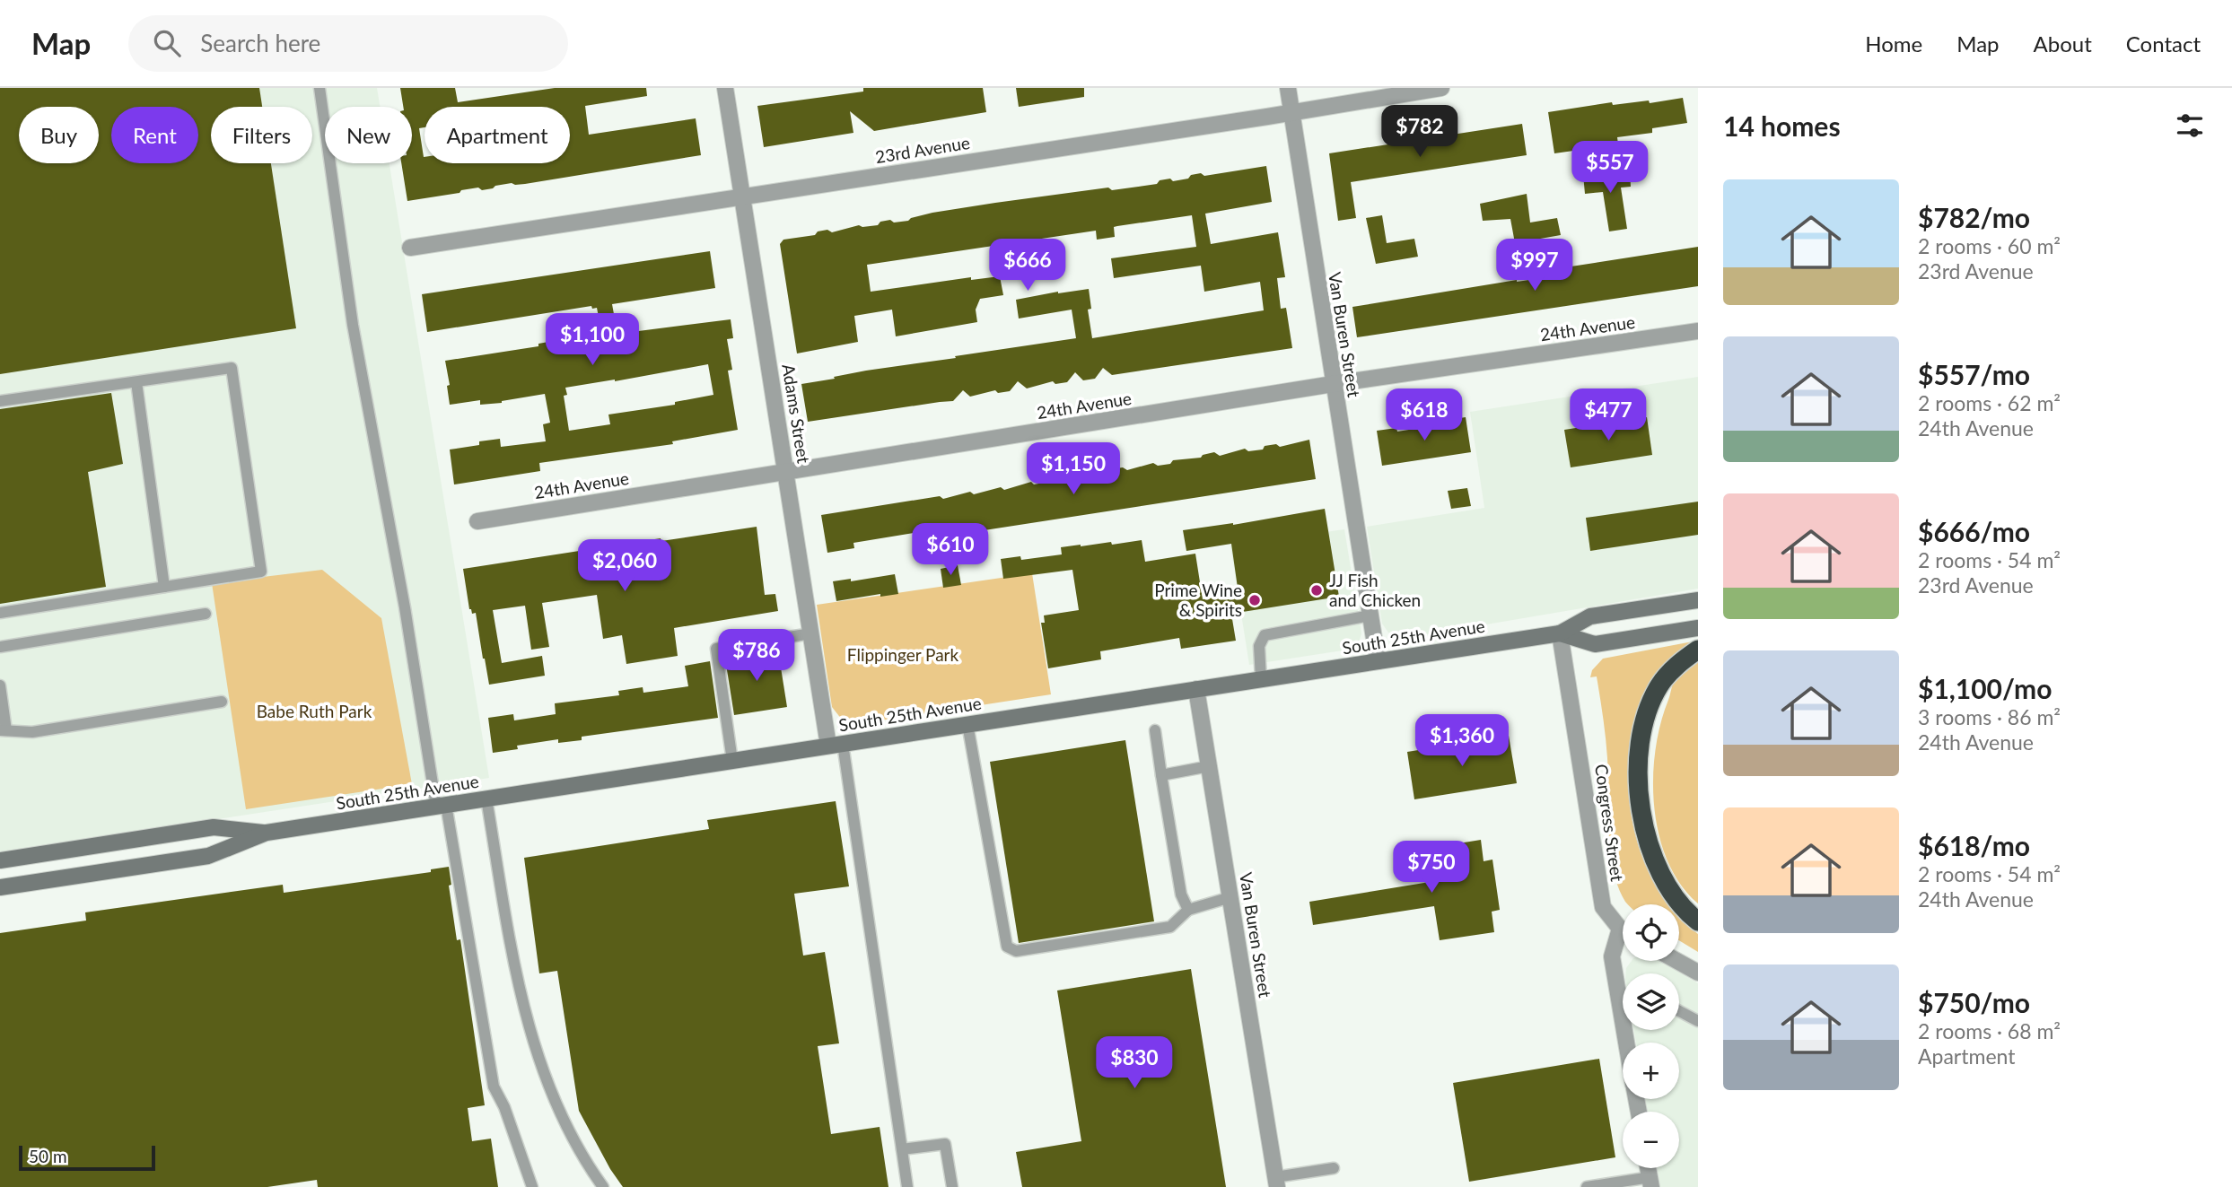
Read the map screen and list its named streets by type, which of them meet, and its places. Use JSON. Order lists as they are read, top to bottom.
{
  "streets": {
    "main road": ["South 25th Avenue"],
    "street": [
      "23rd Avenue",
      "24th Avenue",
      "Van Buren Street",
      "Adams Street",
      "Congress Street"
    ]
  },
  "crossings": [
    ["23rd Avenue", "Van Buren Street"],
    ["23rd Avenue", "Adams Street"],
    ["24th Avenue", "Van Buren Street"],
    ["24th Avenue", "Adams Street"],
    ["Van Buren Street", "South 25th Avenue"],
    ["Adams Street", "South 25th Avenue"],
    ["South 25th Avenue", "Congress Street"]
  ],
  "parks": ["Flippinger Park", "Babe Ruth Park"],
  "places": ["JJ Fish and Chicken", "Prime Wine & Spirits"],
  "scale_bar": "50 m",
  "page": {
    "header": "Map",
    "search": "Search here",
    "nav": [
      "Home",
      "Map",
      "About",
      "Contact"
    ],
    "heading": "14 homes",
    "price": [
      "$782",
      "$557",
      "$666",
      "$997",
      "$1,100",
      "$618",
      "$477",
      "$1,150",
      "$610",
      "$2,060",
      "$786",
      "$1,360",
      "$750",
      "$830"
    ],
    "chip": [
      "Buy",
      "Rent",
      "Filters",
      "New",
      "Apartment"
    ],
    "list": [
      {
        "name": "$782/mo",
        "note": "2 rooms · 60 m² · 23rd Avenue"
      },
      {
        "name": "$557/mo",
        "note": "2 rooms · 62 m² · 24th Avenue"
      },
      {
        "name": "$666/mo",
        "note": "2 rooms · 54 m² · 23rd Avenue"
      },
      {
        "name": "$1,100/mo",
        "note": "3 rooms · 86 m² · 24th Avenue"
      },
      {
        "name": "$618/mo",
        "note": "2 rooms · 54 m² · 24th Avenue"
      },
      {
        "name": "$750/mo",
        "note": "2 rooms · 68 m² · Apartment"
      }
    ],
    "map_buttons": ["+", "−"],
    "scale": "50 m"
  }
}
